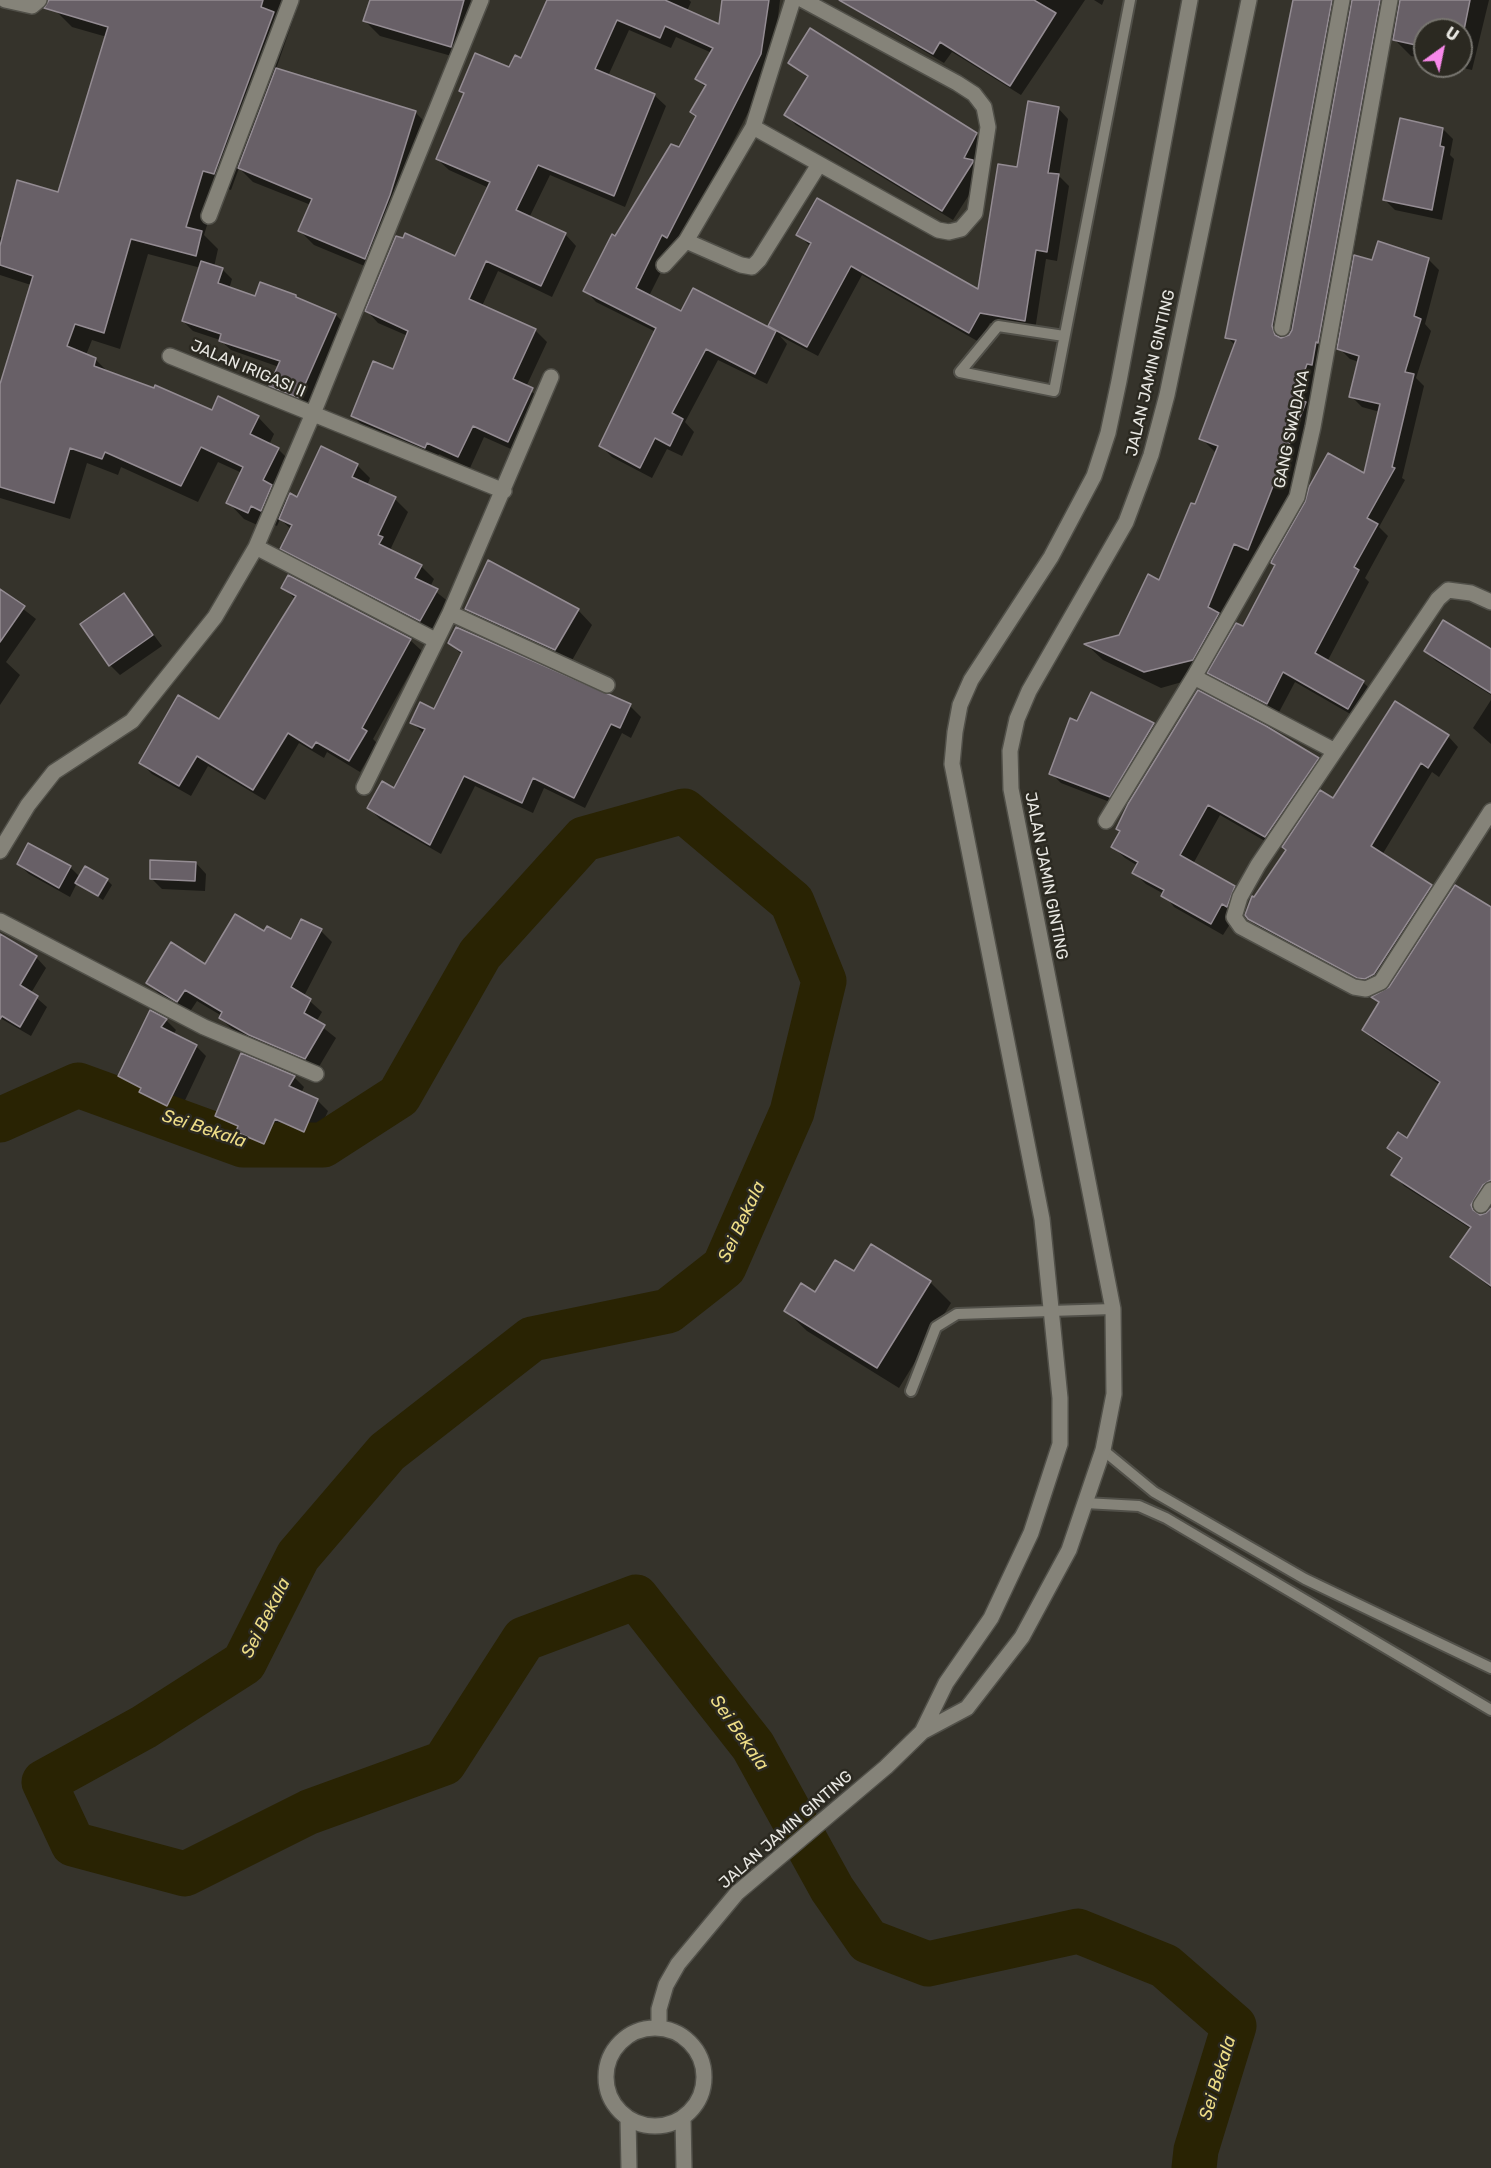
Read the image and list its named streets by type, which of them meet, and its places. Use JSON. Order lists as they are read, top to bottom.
{
  "streets": {
    "street": ["JALAN IRIGASI II", "JALAN JAMIN GINTING", "GANG SWADAYA"]
  },
  "water": ["Sei Bekala"],
  "north": "top right"
}
